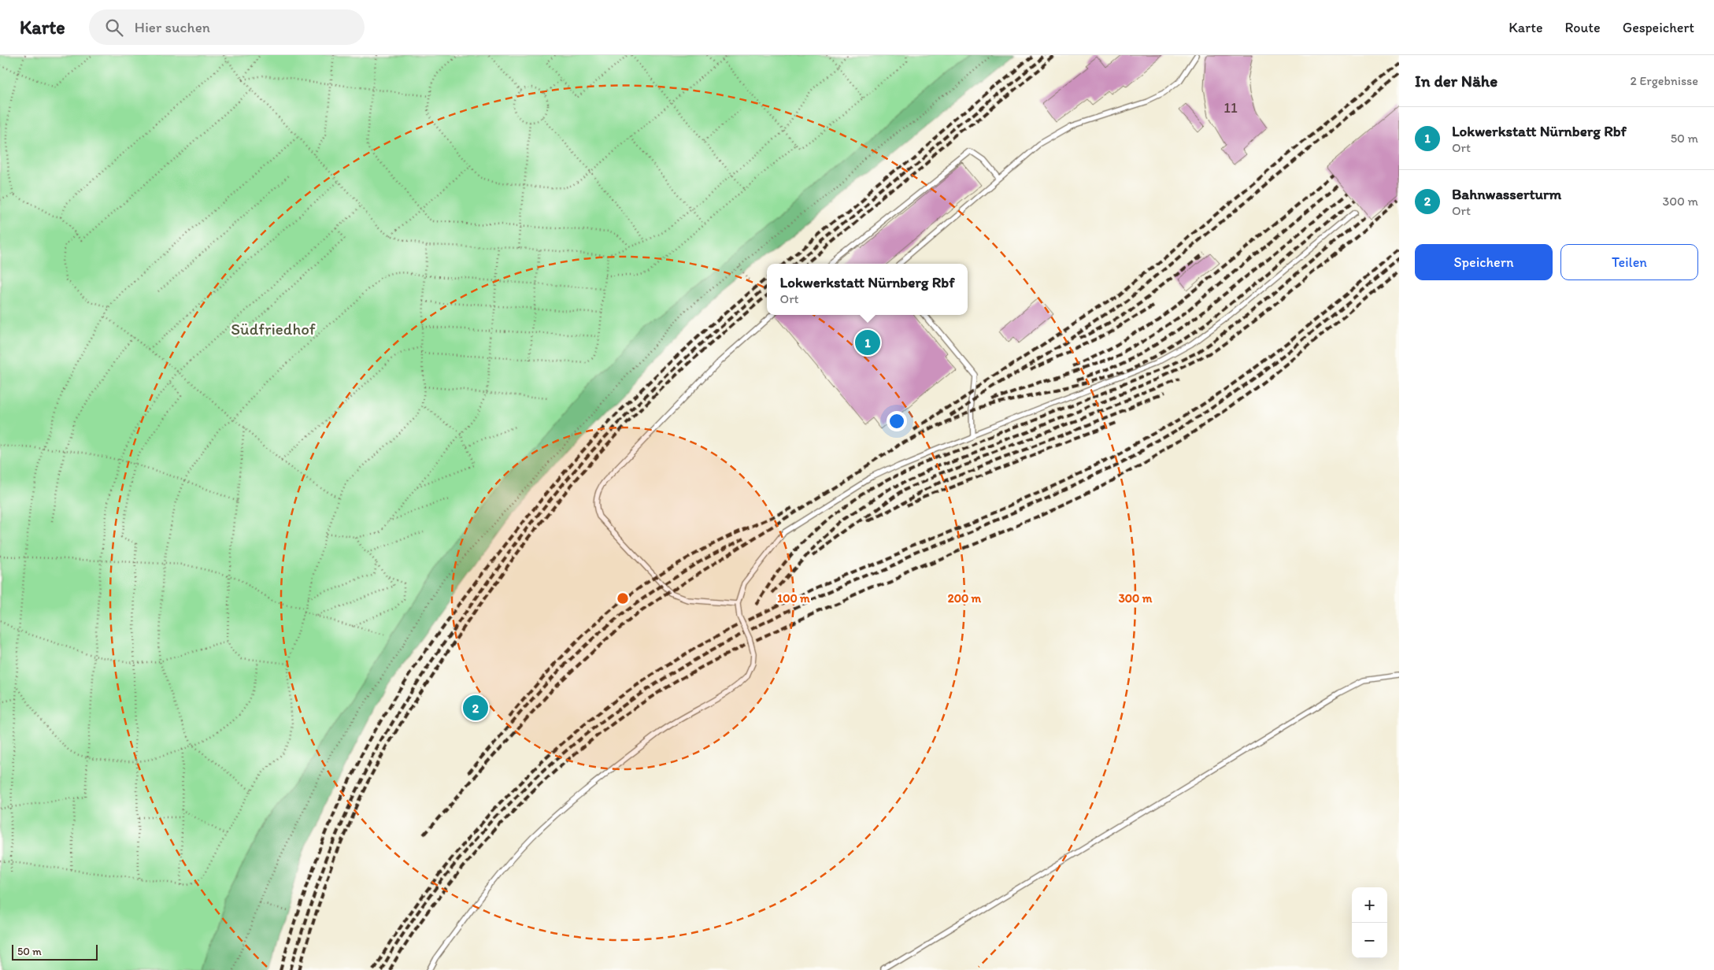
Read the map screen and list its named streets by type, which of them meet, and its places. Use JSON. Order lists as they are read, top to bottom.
{
  "parks": ["Südfriedhof"],
  "house_numbers": ["11"],
  "scale_bar": "50 m",
  "page": {
    "header": "Karte",
    "search": "Hier suchen",
    "nav": ["Karte", "Route", "Gespeichert"],
    "heading": ["In der Nähe", "2 Ergebnisse"],
    "list": [
      {
        "mark": "1",
        "name": "Lokwerkstatt Nürnberg Rbf",
        "note": "Ort",
        "value": "50 m"
      },
      {
        "mark": "2",
        "name": "Bahnwasserturm",
        "note": "Ort",
        "value": "300 m"
      }
    ],
    "buttons": ["Speichern", "Teilen"],
    "popup": ["Lokwerkstatt Nürnberg Rbf", "Ort"],
    "pins": ["1", "2"],
    "map_buttons": ["+", "−"],
    "scale": "50 m"
  },
  "rings": ["100 m", "200 m", "300 m"]
}
